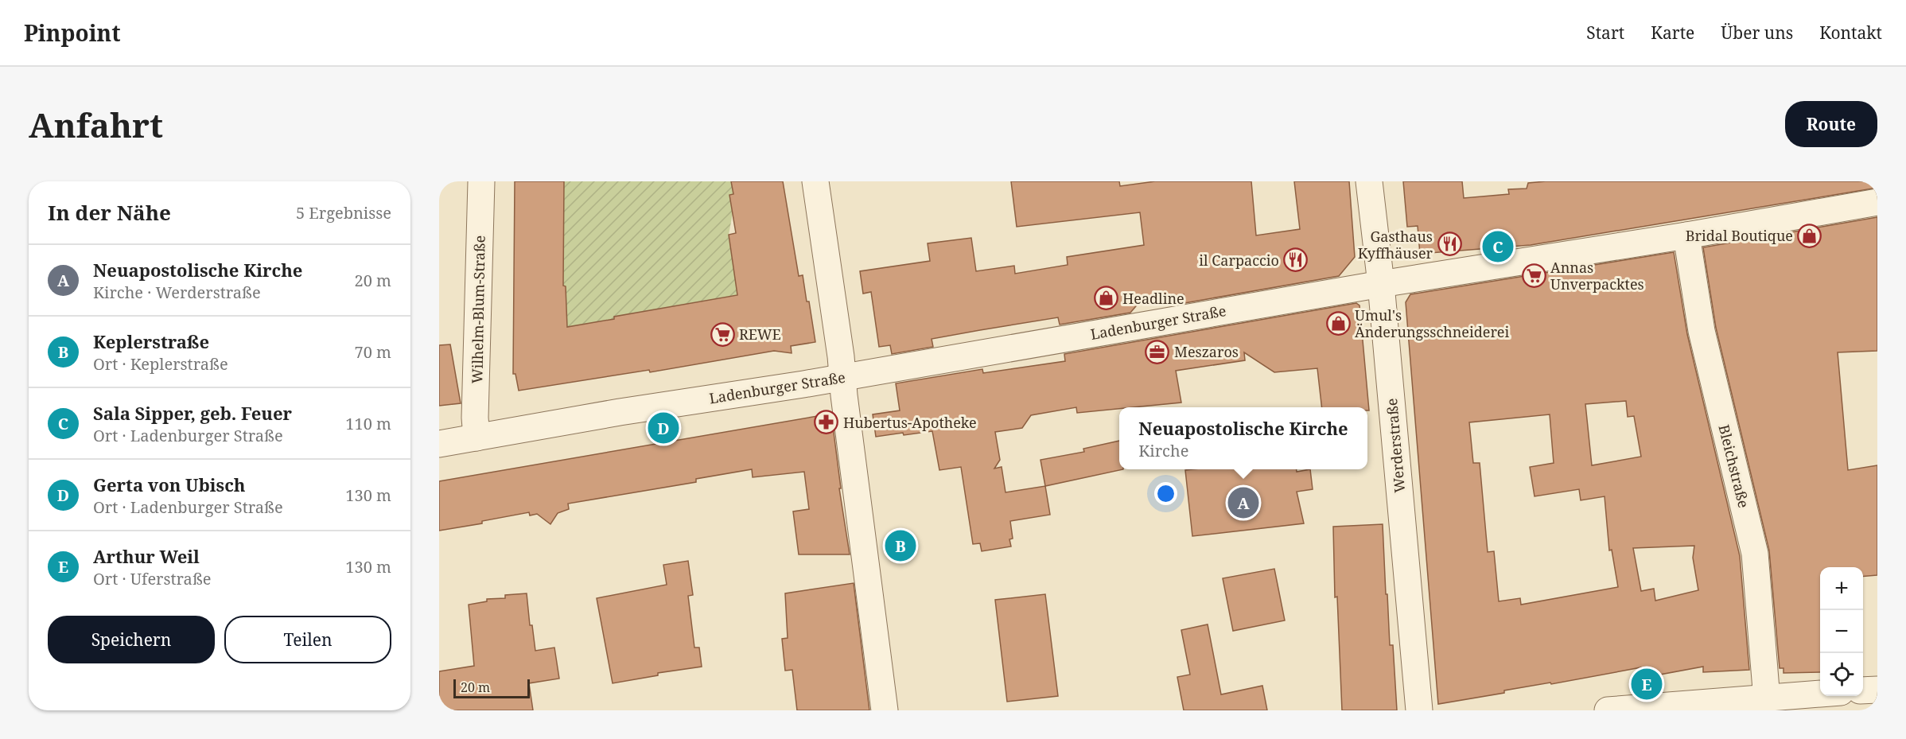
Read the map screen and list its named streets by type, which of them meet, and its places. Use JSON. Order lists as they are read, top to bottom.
{
  "streets": {
    "street": [
      "Wilhelm-Blum-Straße",
      "Ladenburger Straße",
      "Werderstraße",
      "Bleichstraße"
    ]
  },
  "crossings": [
    ["Wilhelm-Blum-Straße", "Ladenburger Straße"],
    ["Ladenburger Straße", "Werderstraße"],
    ["Ladenburger Straße", "Bleichstraße"]
  ],
  "places": {
    "shop": ["Bridal Boutique", "Headline", "Umul's Änderungsschneiderei"],
    "restaurant": ["Gasthaus Kyffhäuser", "il Carpaccio"],
    "supermarket": ["Annas Unverpacktes", "REWE"],
    "office": ["Meszaros"],
    "pharmacy": ["Hubertus-Apotheke"]
  },
  "scale_bar": "20 m",
  "page": {
    "header": "Pinpoint",
    "nav": [
      "Start",
      "Karte",
      "Über uns",
      "Kontakt"
    ],
    "buttons": [
      "Route",
      ["Speichern", "Teilen"]
    ],
    "title": "Anfahrt",
    "heading": ["In der Nähe", "5 Ergebnisse"],
    "pins": [
      "C",
      "D",
      "A",
      "B",
      "E"
    ],
    "list": [
      {
        "mark": "A",
        "name": "Neuapostolische Kirche",
        "note": "Kirche · Werderstraße",
        "value": "20 m"
      },
      {
        "mark": "B",
        "name": "Keplerstraße",
        "note": "Ort · Keplerstraße",
        "value": "70 m"
      },
      {
        "mark": "C",
        "name": "Sala Sipper, geb. Feuer",
        "note": "Ort · Ladenburger Straße",
        "value": "110 m"
      },
      {
        "mark": "D",
        "name": "Gerta von Ubisch",
        "note": "Ort · Ladenburger Straße",
        "value": "130 m"
      },
      {
        "mark": "E",
        "name": "Arthur Weil",
        "note": "Ort · Uferstraße",
        "value": "130 m"
      }
    ],
    "popup": ["Neuapostolische Kirche", "Kirche"],
    "map_buttons": ["+", "−"],
    "scale": "20 m"
  }
}
